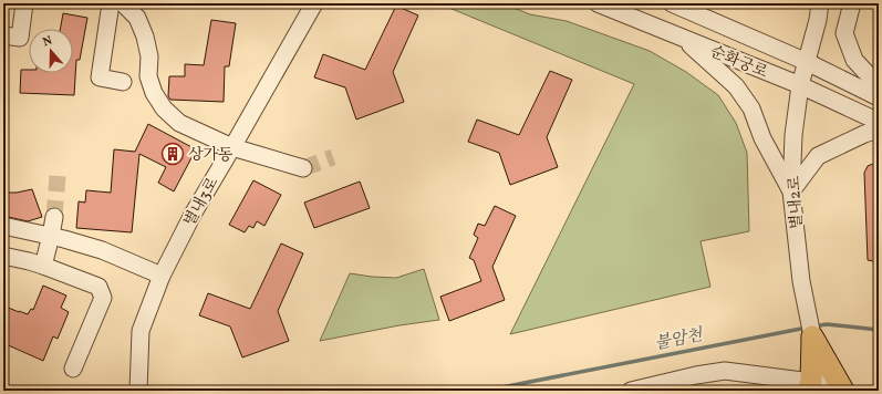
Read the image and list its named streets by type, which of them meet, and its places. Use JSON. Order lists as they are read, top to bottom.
{
  "streets": {
    "street": ["순화궁로", "별내3로", "별내2로"]
  },
  "crossings": [
    ["순화궁로", "별내2로"]
  ],
  "water": ["불암천"],
  "places": {
    "building": ["상가동"]
  },
  "north": "top"
}
